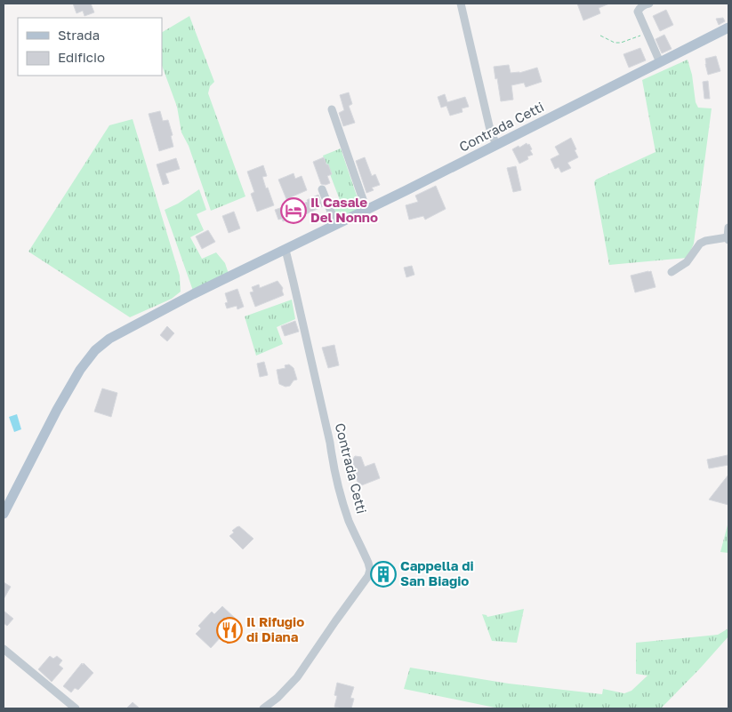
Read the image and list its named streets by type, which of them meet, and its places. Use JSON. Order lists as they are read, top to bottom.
{
  "streets": {
    "main road": ["Contrada Cetti"]
  },
  "places": {
    "hotel": ["Il Casale Del Nonno"],
    "building": ["Cappella di San Biagio"],
    "restaurant": ["Il Rifugio di Diana"]
  },
  "legend": ["Strada", "Edificio"]
}
